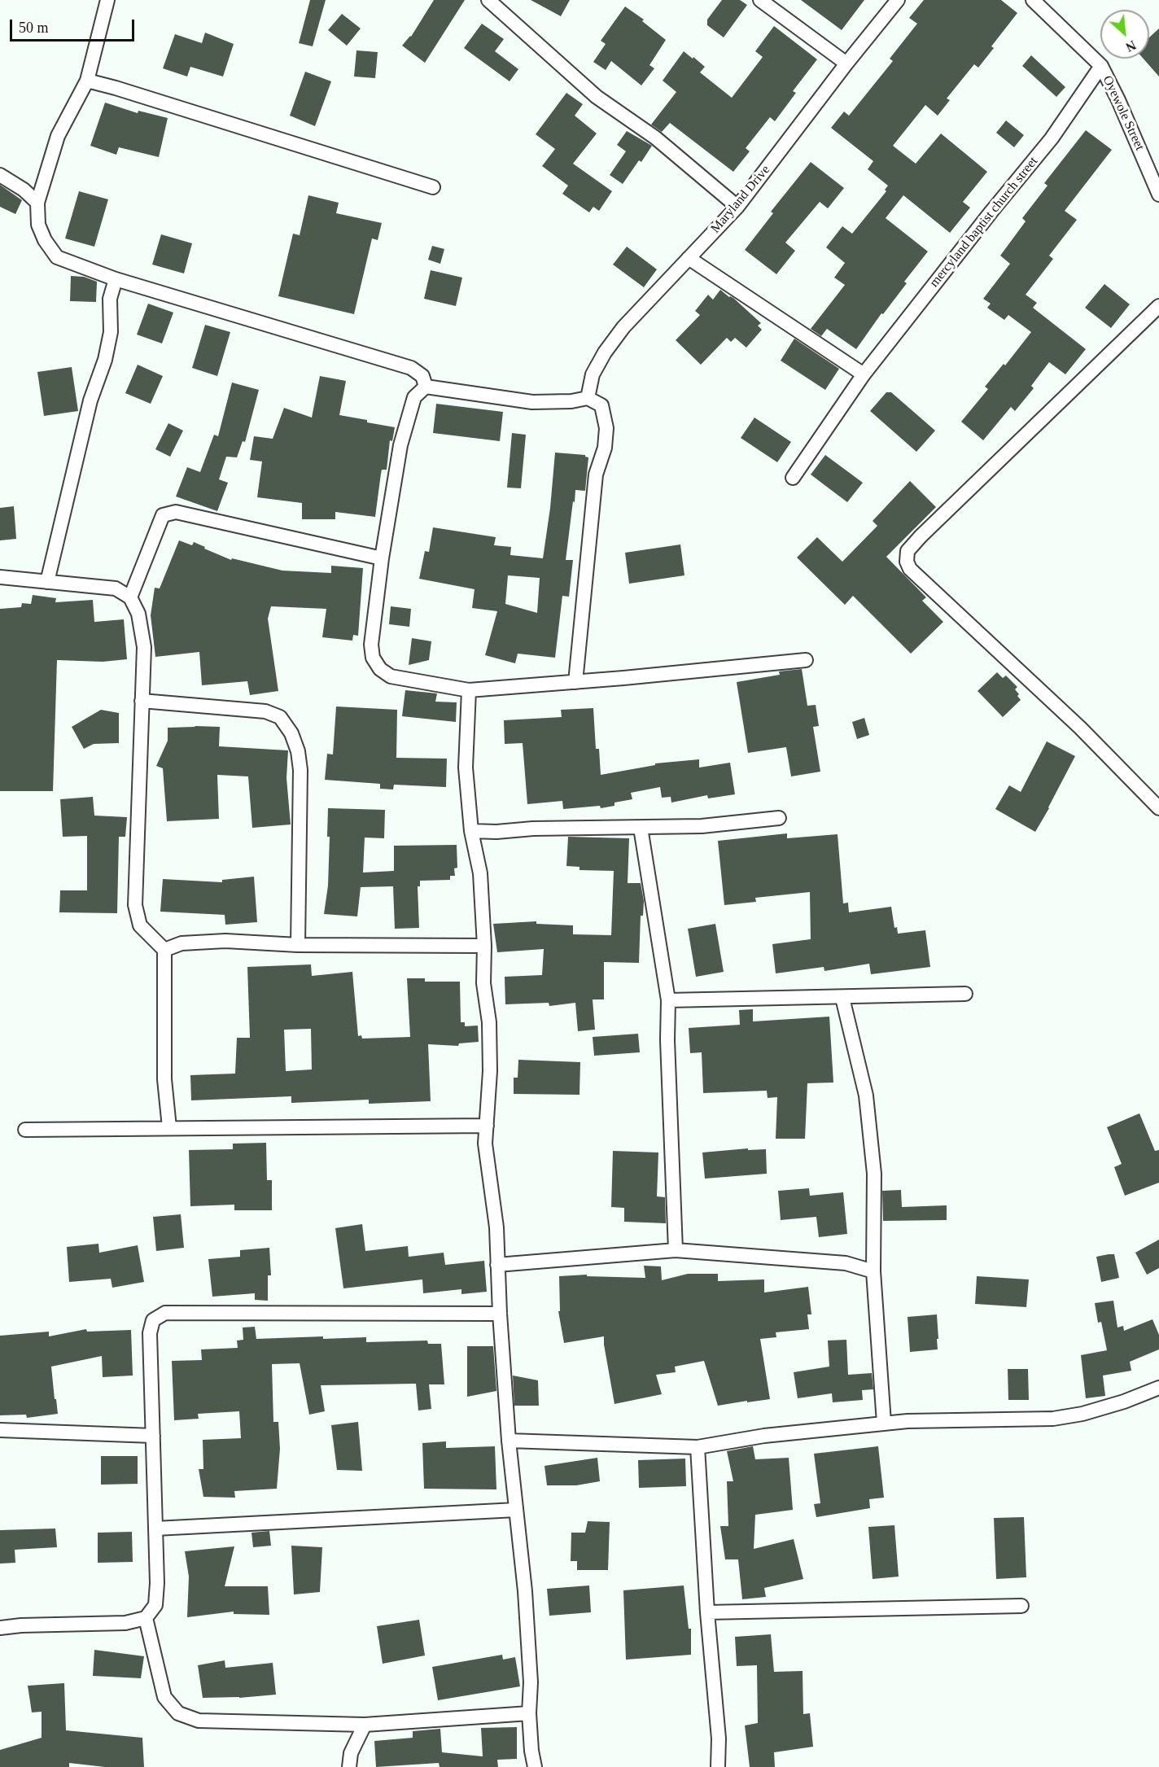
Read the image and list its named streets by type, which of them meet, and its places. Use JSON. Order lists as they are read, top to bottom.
{
  "streets": {
    "street": ["Oyewole Street", "Maryland Drive", "mercyland baptist church street"]
  },
  "crossings": [
    ["Oyewole Street", "mercyland baptist church street"]
  ],
  "scale_bar": "50 m",
  "north": "bottom right"
}
